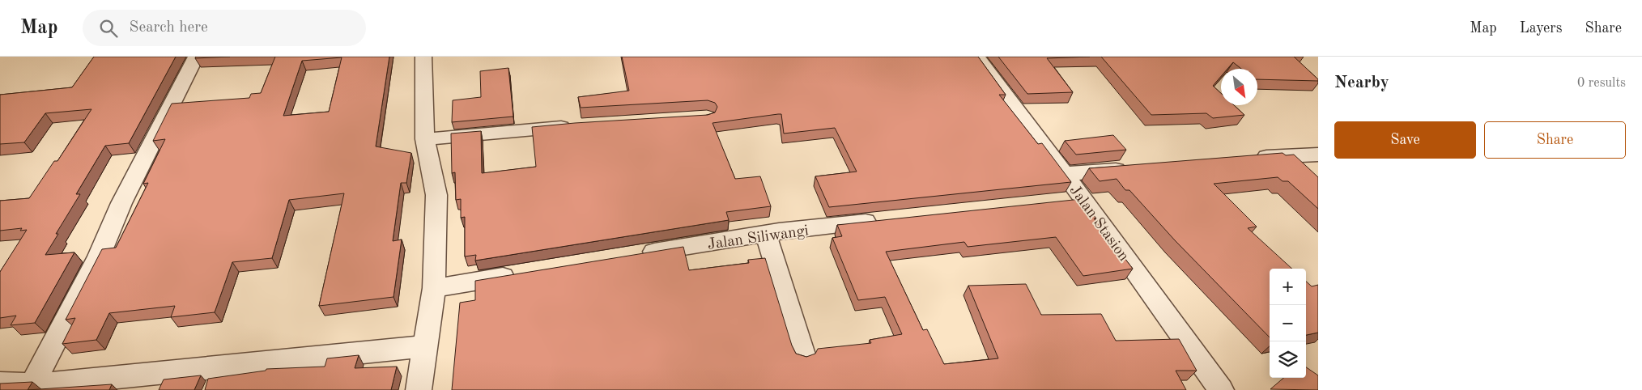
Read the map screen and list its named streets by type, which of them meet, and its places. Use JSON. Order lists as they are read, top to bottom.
{
  "streets": {
    "street": ["Jalan Stasion", "Jalan Siliwangi"]
  },
  "north": "bottom right",
  "page": {
    "header": "Map",
    "search": "Search here",
    "nav": ["Map", "Layers", "Share"],
    "heading": ["Nearby", "0 results"],
    "buttons": ["Save", "Share"],
    "map_buttons": ["+", "−"]
  }
}
